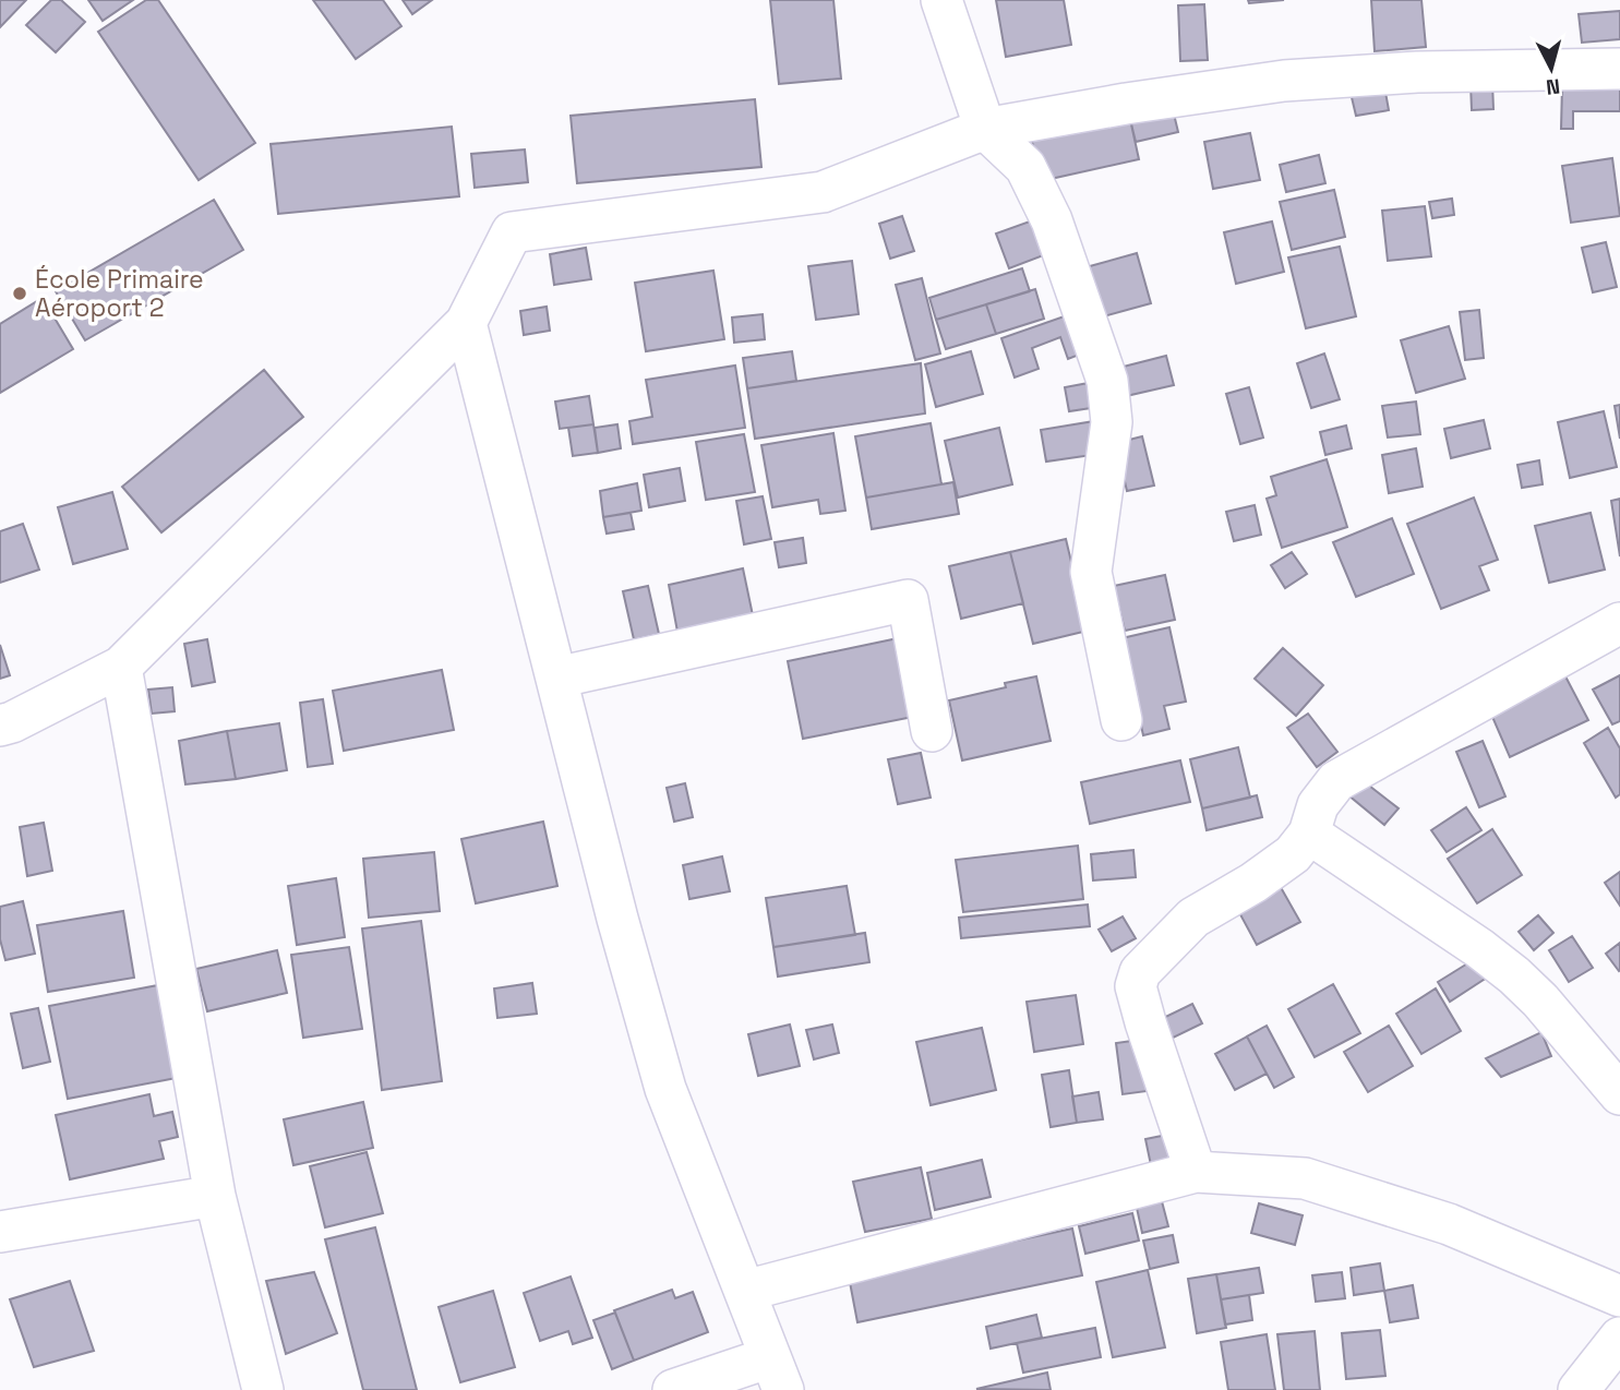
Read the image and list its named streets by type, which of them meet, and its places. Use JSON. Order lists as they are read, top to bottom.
{
  "places": ["École Primaire Aéroport 2"],
  "north": "bottom"
}
